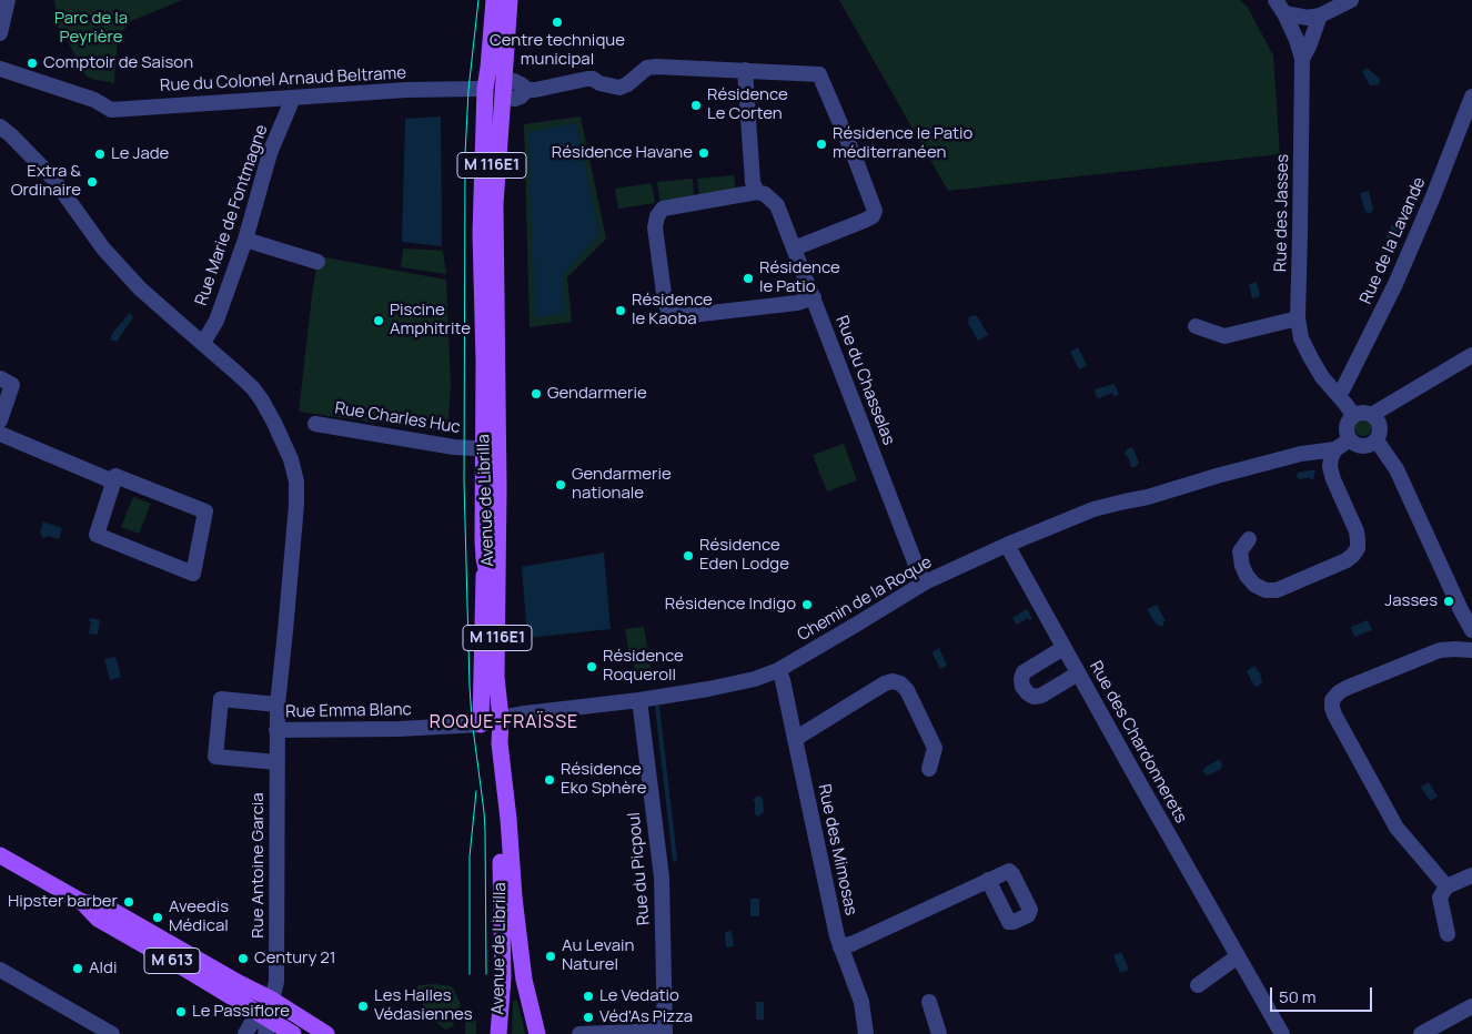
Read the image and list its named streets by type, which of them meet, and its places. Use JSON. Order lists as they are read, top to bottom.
{
  "streets": {
    "main road": ["M 116E1", "Avenue de Librilla", "M 613"],
    "street": [
      "Rue du Colonel Arnaud Beltrame",
      "Rue des Jasses",
      "Rue Marie de Fontmagne",
      "Rue de la Lavande",
      "Rue du Chasselas",
      "Rue Charles Huc",
      "Chemin de la Roque",
      "Rue Emma Blanc",
      "Rue des Chardonnerets",
      "Rue des Mimosas",
      "Rue Antoine Garcia",
      "Rue du Picpoul"
    ]
  },
  "crossings": [
    ["Rue du Colonel Arnaud Beltrame", "Rue Marie de Fontmagne"],
    ["Rue du Colonel Arnaud Beltrame", "Avenue de Librilla"],
    ["Rue des Jasses", "Rue de la Lavande"],
    ["Rue Marie de Fontmagne", "Rue Antoine Garcia"],
    ["Rue du Chasselas", "Chemin de la Roque"],
    ["Rue Charles Huc", "Avenue de Librilla"],
    ["Avenue de Librilla", "Chemin de la Roque"],
    ["Avenue de Librilla", "Rue Emma Blanc"],
    ["Chemin de la Roque", "Rue Emma Blanc"],
    ["Chemin de la Roque", "Rue des Chardonnerets"],
    ["Chemin de la Roque", "Rue des Mimosas"],
    ["Chemin de la Roque", "Rue du Picpoul"],
    ["Rue Emma Blanc", "Rue Antoine Garcia"],
    ["Rue Antoine Garcia", "M 613"]
  ],
  "districts": ["ROQUE-FRAÏSSE"],
  "parks": ["Parc de la Peyrière"],
  "places": [
    "Centre technique municipal",
    "Comptoir de Saison",
    "Résidence Le Corten",
    "Résidence le Patio méditerranéen",
    "Résidence Havane",
    "Le Jade",
    "Extra & Ordinaire",
    "Résidence le Patio",
    "Résidence le Kaoba",
    "Piscine Amphitrite",
    "Gendarmerie",
    "Gendarmerie nationale",
    "Résidence Eden Lodge",
    "Jasses",
    "Résidence Indigo",
    "Résidence Roqueroll",
    "Résidence Eko Sphère",
    "Hipster barber",
    "Aveedis Médical",
    "Au Levain Naturel",
    "Century 21",
    "Aldi",
    "Le Vedatio",
    "Les Halles Védasiennes",
    "Le Passiflore",
    "Véd'As Pizza"
  ],
  "scale_bar": "50 m"
}
